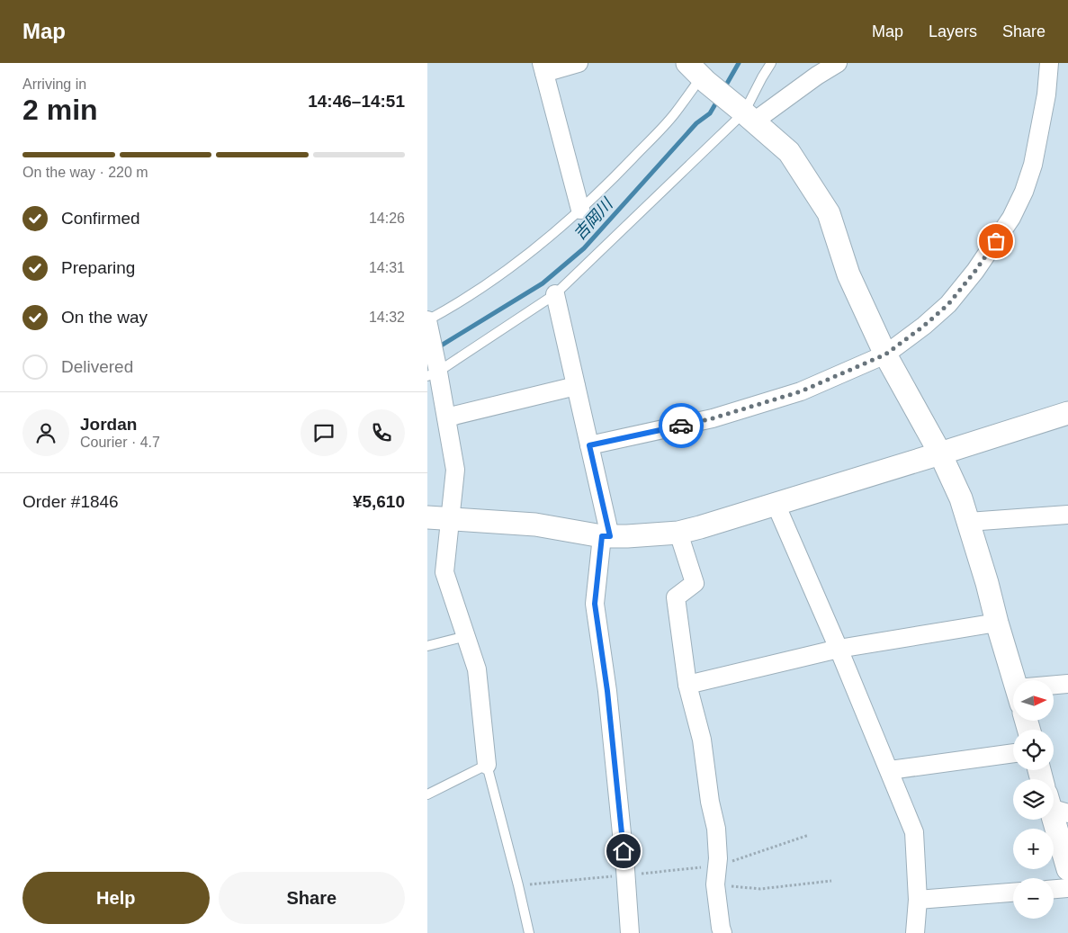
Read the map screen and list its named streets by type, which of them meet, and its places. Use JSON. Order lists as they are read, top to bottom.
{
  "water": ["吉岡川"],
  "north": "right",
  "page": {
    "header": "Map",
    "nav": ["Map", "Layers", "Share"],
    "heading": ["2 min", "Arriving in", "14:46–14:51"],
    "panel": [
      "Jordan",
      "Courier · 4.7",
      "Order #1846",
      "¥5,610"
    ],
    "bar": "On the way · 220 m",
    "list": [
      ["Confirmed", "14:26"],
      ["Preparing", "14:31"],
      ["On the way", "14:32"],
      "Delivered"
    ],
    "map_buttons": ["+", "−"],
    "buttons": ["Help", "Share"]
  }
}
